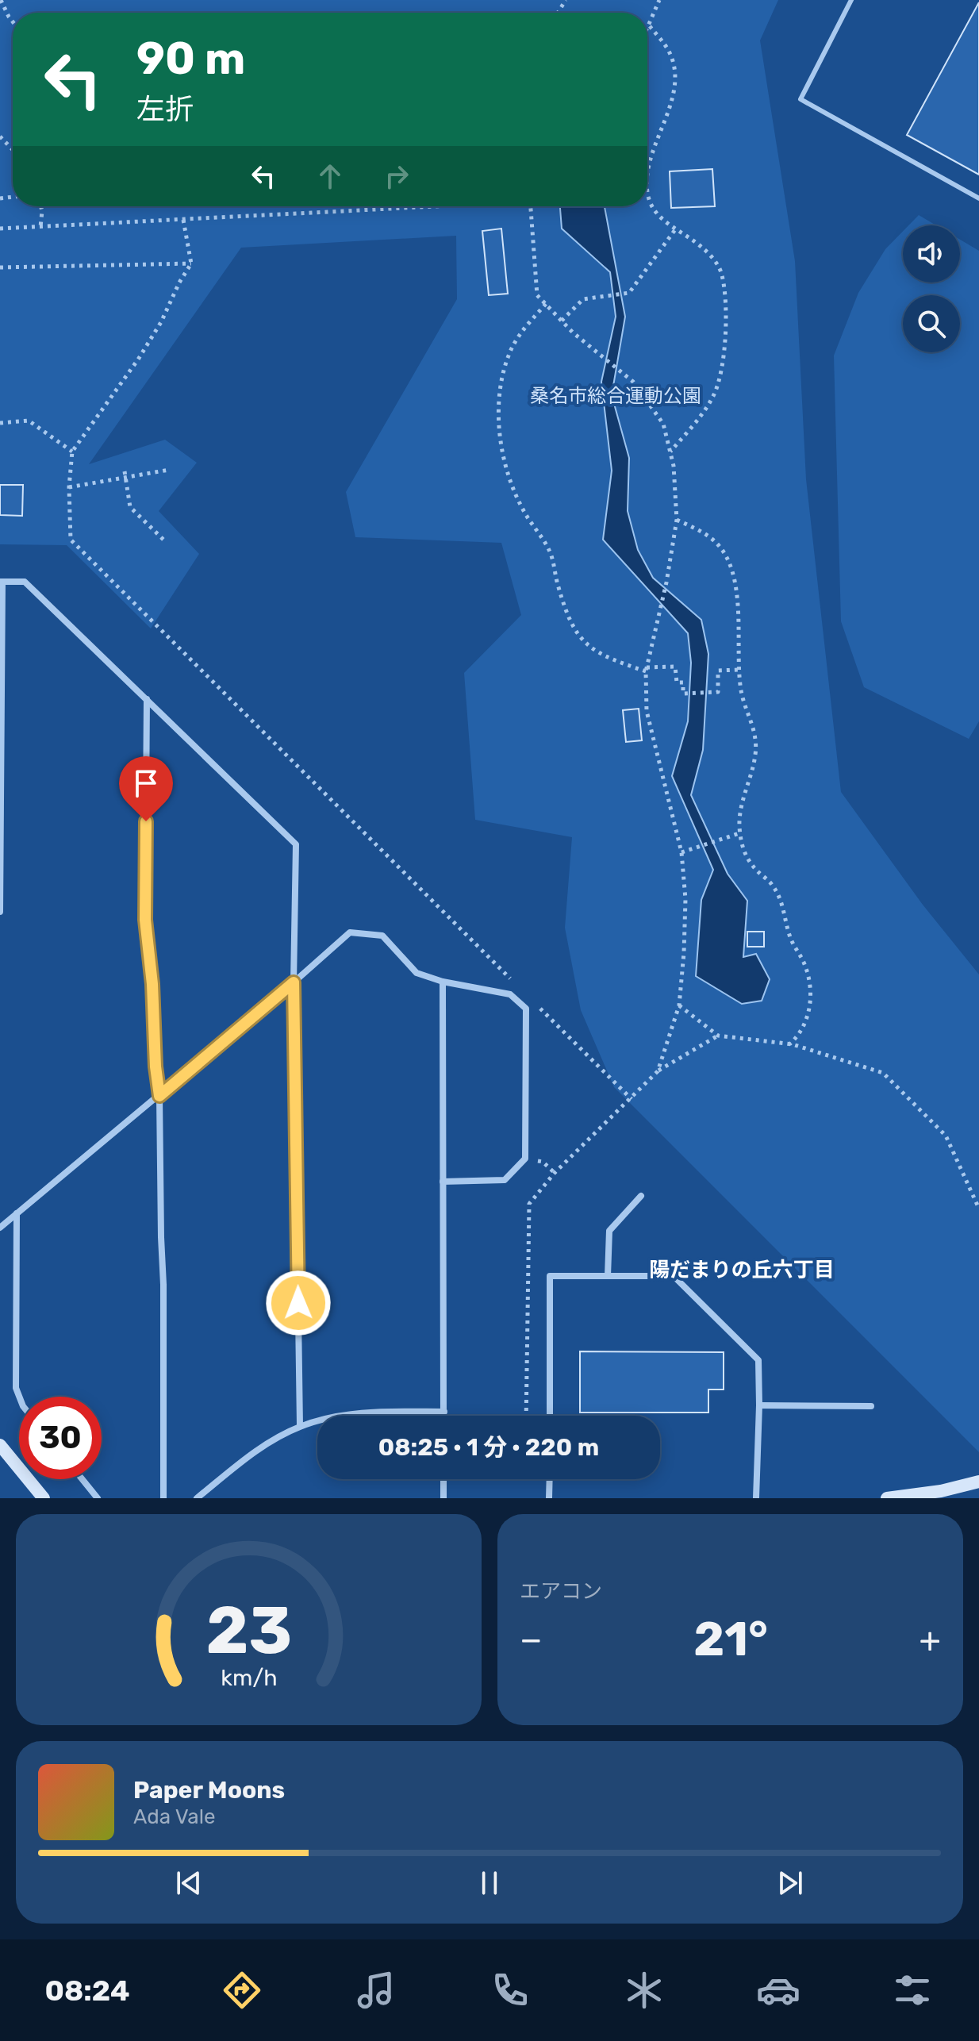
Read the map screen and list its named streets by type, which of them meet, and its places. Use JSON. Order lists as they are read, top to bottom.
{
  "districts": ["陽だまりの丘六丁目"],
  "parks": ["桑名市総合運動公園"],
  "page": {
    "turn": ["90 m", "左折"],
    "limit": "30",
    "trip": "08:25 · 1 分 · 220 m",
    "tile": "エアコン",
    "heat": ["−", "21°", "+"],
    "song": ["Paper Moons", "Ada Vale"],
    "tabs": "08:24",
    "gauge": ["23", "km/h"]
  }
}
